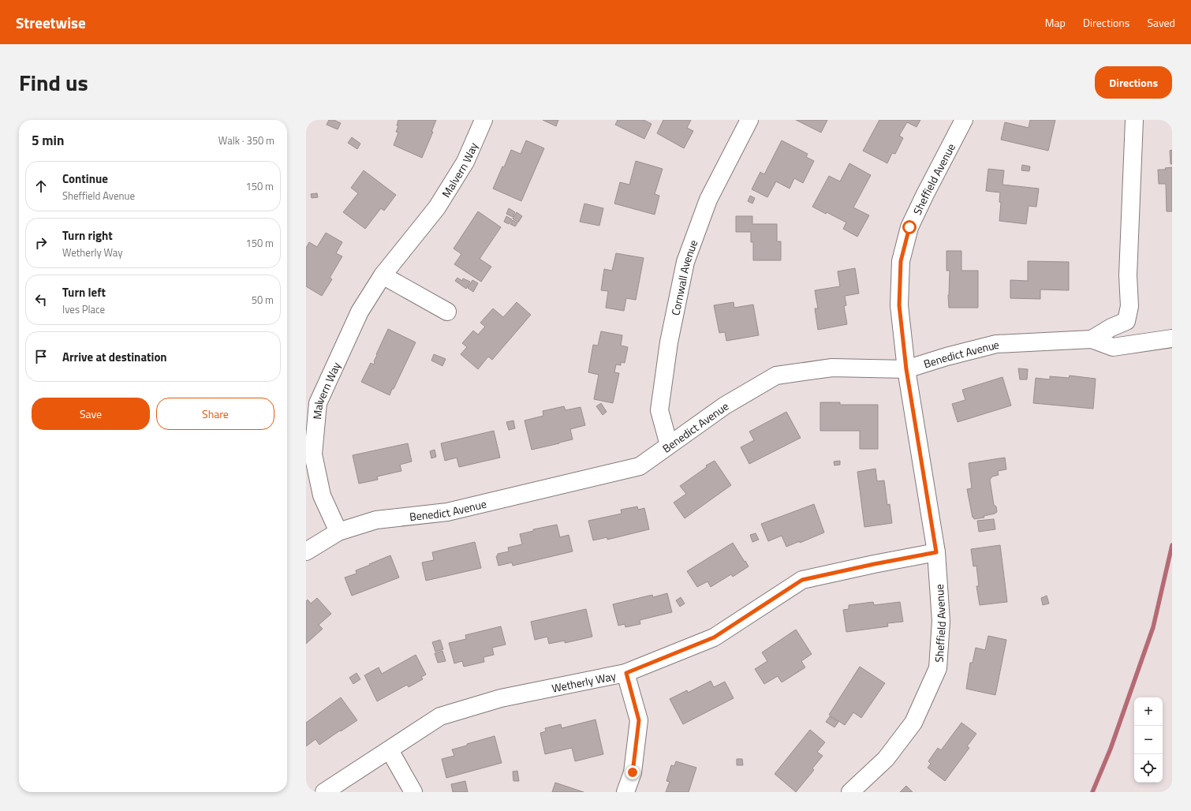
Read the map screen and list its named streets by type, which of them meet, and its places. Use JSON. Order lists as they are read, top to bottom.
{
  "streets": {
    "street": [
      "Malvern Way",
      "Sheffield Avenue",
      "Cornwall Avenue",
      "Benedict Avenue",
      "Wetherly Way"
    ]
  },
  "crossings": [
    ["Malvern Way", "Benedict Avenue"],
    ["Sheffield Avenue", "Benedict Avenue"],
    ["Sheffield Avenue", "Wetherly Way"],
    ["Cornwall Avenue", "Benedict Avenue"]
  ],
  "page": {
    "header": "Streetwise",
    "nav": ["Map", "Directions", "Saved"],
    "title": "Find us",
    "buttons": [
      "Directions",
      ["Save", "Share"]
    ],
    "heading": ["5 min", "Walk · 350 m"],
    "list": [
      ["Continue", "Sheffield Avenue", "150 m"],
      ["Turn right", "Wetherly Way", "150 m"],
      ["Turn left", "Ives Place", "50 m"],
      "Arrive at destination"
    ],
    "map_buttons": ["+", "−"]
  }
}
